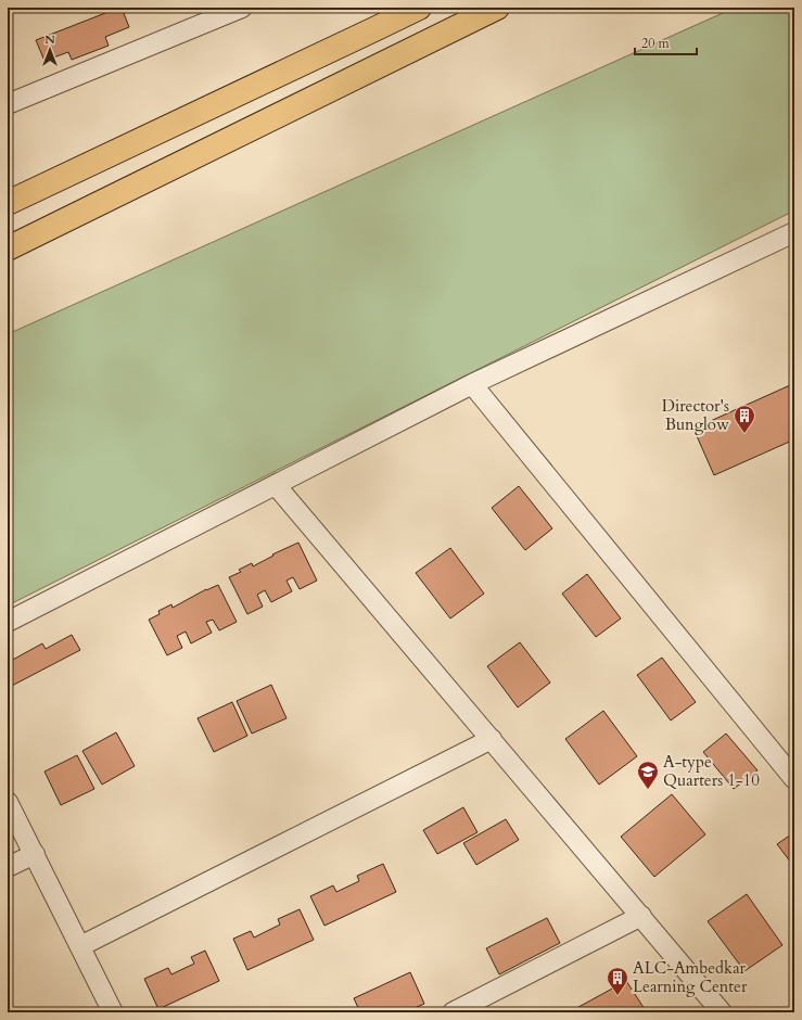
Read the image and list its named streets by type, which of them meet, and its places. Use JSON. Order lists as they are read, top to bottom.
{
  "places": {
    "building": ["Director's Bunglow", "ALC-Ambedkar Learning Center"],
    "school or university": ["A-type Quarters 1-10"]
  },
  "scale_bar": "20 m",
  "north": "top"
}
